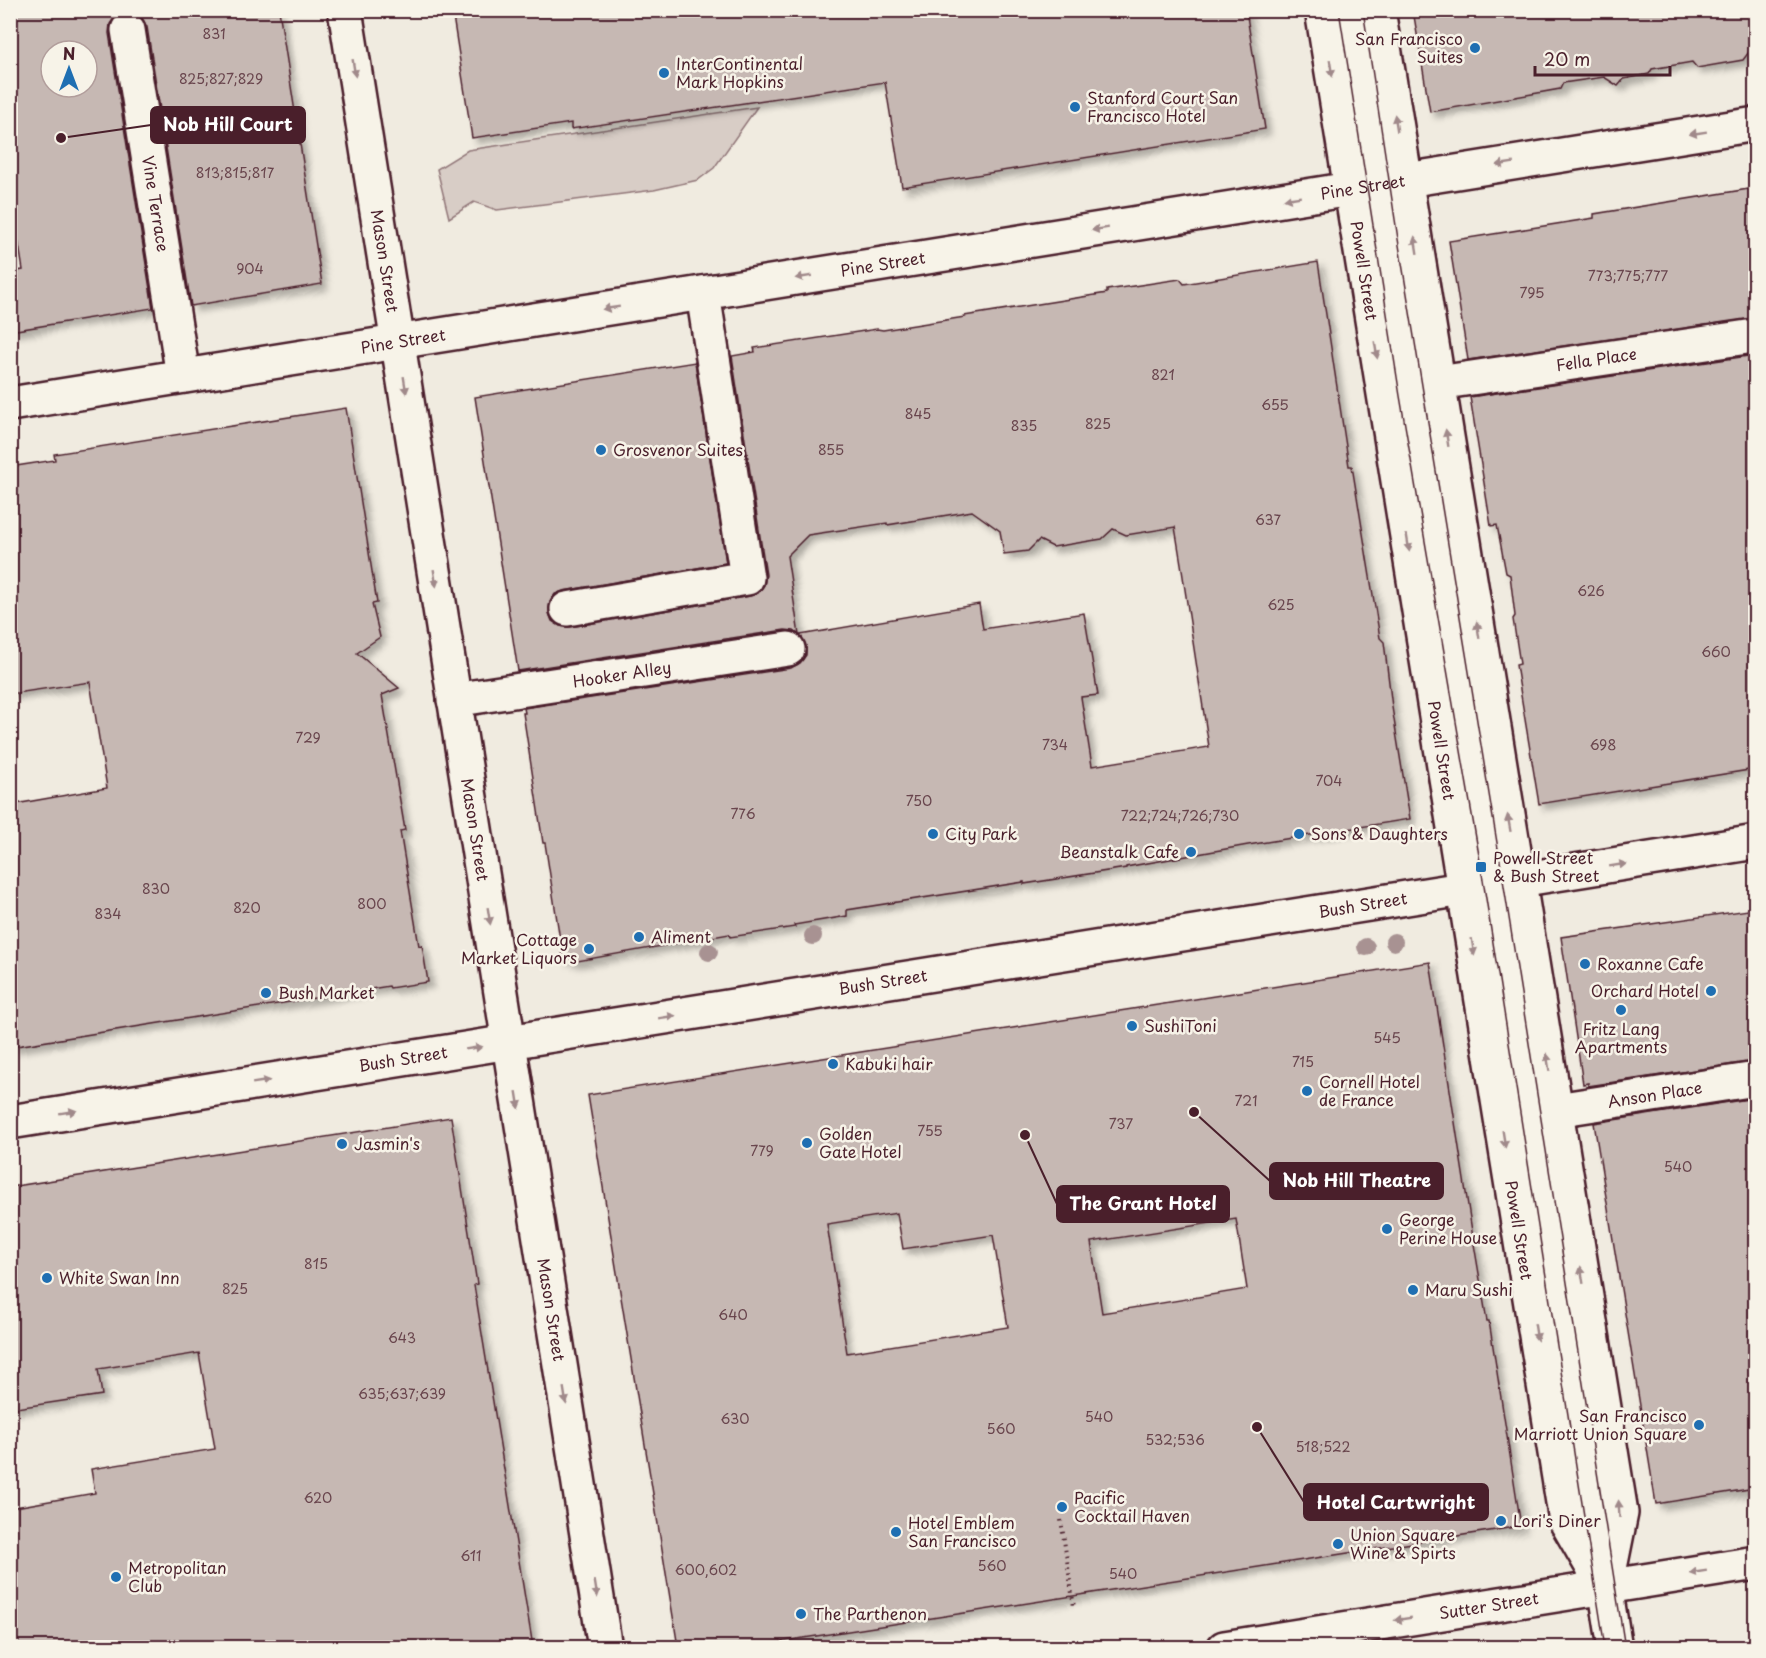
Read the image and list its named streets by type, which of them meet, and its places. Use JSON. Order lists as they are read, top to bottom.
{
  "streets": {
    "street": [
      "Pine Street",
      "Vine Terrace",
      "Mason Street",
      "Powell Street",
      "Fella Place",
      "Hooker Alley",
      "Bush Street",
      "Anson Place",
      "Sutter Street"
    ]
  },
  "crossings": [
    ["Pine Street", "Vine Terrace"],
    ["Pine Street", "Mason Street"],
    ["Pine Street", "Powell Street"],
    ["Mason Street", "Hooker Alley"],
    ["Mason Street", "Bush Street"],
    ["Powell Street", "Fella Place"],
    ["Powell Street", "Bush Street"],
    ["Powell Street", "Anson Place"],
    ["Powell Street", "Sutter Street"]
  ],
  "one_way": [
    "Pine Street",
    "Mason Street",
    "Bush Street",
    "Sutter Street"
  ],
  "places": {
    "other": [
      "San Francisco Suites",
      "InterContinental Mark Hopkins",
      "Stanford Court San Francisco Hotel",
      "Nob Hill Court",
      "Grosvenor Suites",
      "City Park",
      "Sons & Daughters",
      "Beanstalk Cafe",
      "Aliment",
      "Cottage Market Liquors",
      "Roxanne Cafe",
      "Orchard Hotel",
      "Bush Market",
      "Fritz Lang Apartments",
      "SushiToni",
      "Kabuki hair",
      "Cornell Hotel de France",
      "Nob Hill Theatre",
      "The Grant Hotel",
      "Golden Gate Hotel",
      "Jasmin's",
      "George Perine House",
      "White Swan Inn",
      "Maru Sushi",
      "San Francisco Marriott Union Square",
      "Hotel Cartwright",
      "Pacific Cocktail Haven",
      "Lori's Diner",
      "Hotel Emblem San Francisco",
      "Union Square Wine & Spirts",
      "Metropolitan Club",
      "The Parthenon"
    ],
    "transit": ["Powell Street & Bush Street"]
  },
  "house_numbers": [
    "831",
    "825;827;829",
    "813;815;817",
    "904",
    "773;775;777",
    "795",
    "821",
    "655",
    "845",
    "825",
    "835",
    "855",
    "637",
    "626",
    "625",
    "660",
    "729",
    "734",
    "698",
    "704",
    "750",
    "776",
    "722;724;726;730",
    "830",
    "800",
    "820",
    "834",
    "545",
    "715",
    "721",
    "737",
    "755",
    "779",
    "540",
    "815",
    "825",
    "640",
    "643",
    "635;637;639",
    "540",
    "630",
    "560",
    "532;536",
    "518;522",
    "620",
    "611",
    "560",
    "600,602",
    "540"
  ],
  "scale_bar": "20 m",
  "north": "top"
}
